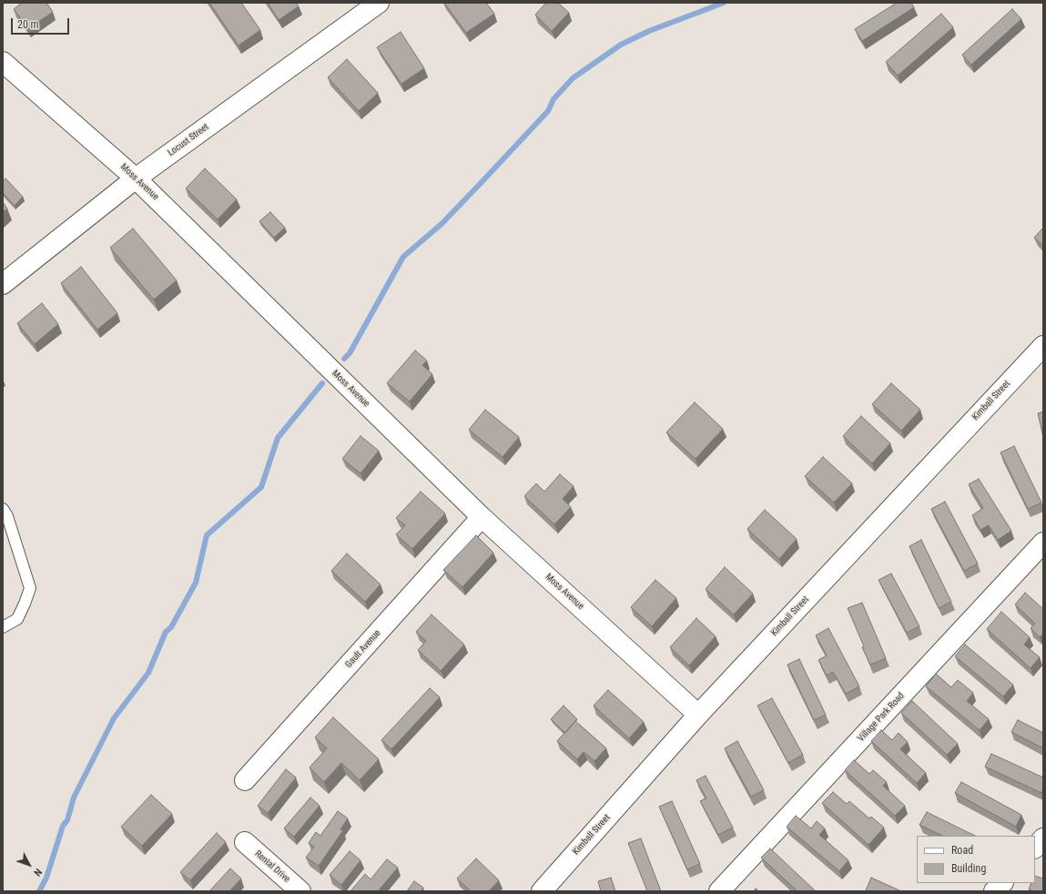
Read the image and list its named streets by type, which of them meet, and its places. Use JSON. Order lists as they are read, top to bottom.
{
  "streets": {
    "street": [
      "Locust Street",
      "Moss Avenue",
      "Kimball Street",
      "Gault Avenue",
      "Village Park Road",
      "Rental Drive"
    ]
  },
  "crossings": [
    ["Locust Street", "Moss Avenue"],
    ["Moss Avenue", "Kimball Street"],
    ["Moss Avenue", "Gault Avenue"]
  ],
  "legend": ["Road", "Building"],
  "scale_bar": "20 m",
  "north": "bottom right"
}
